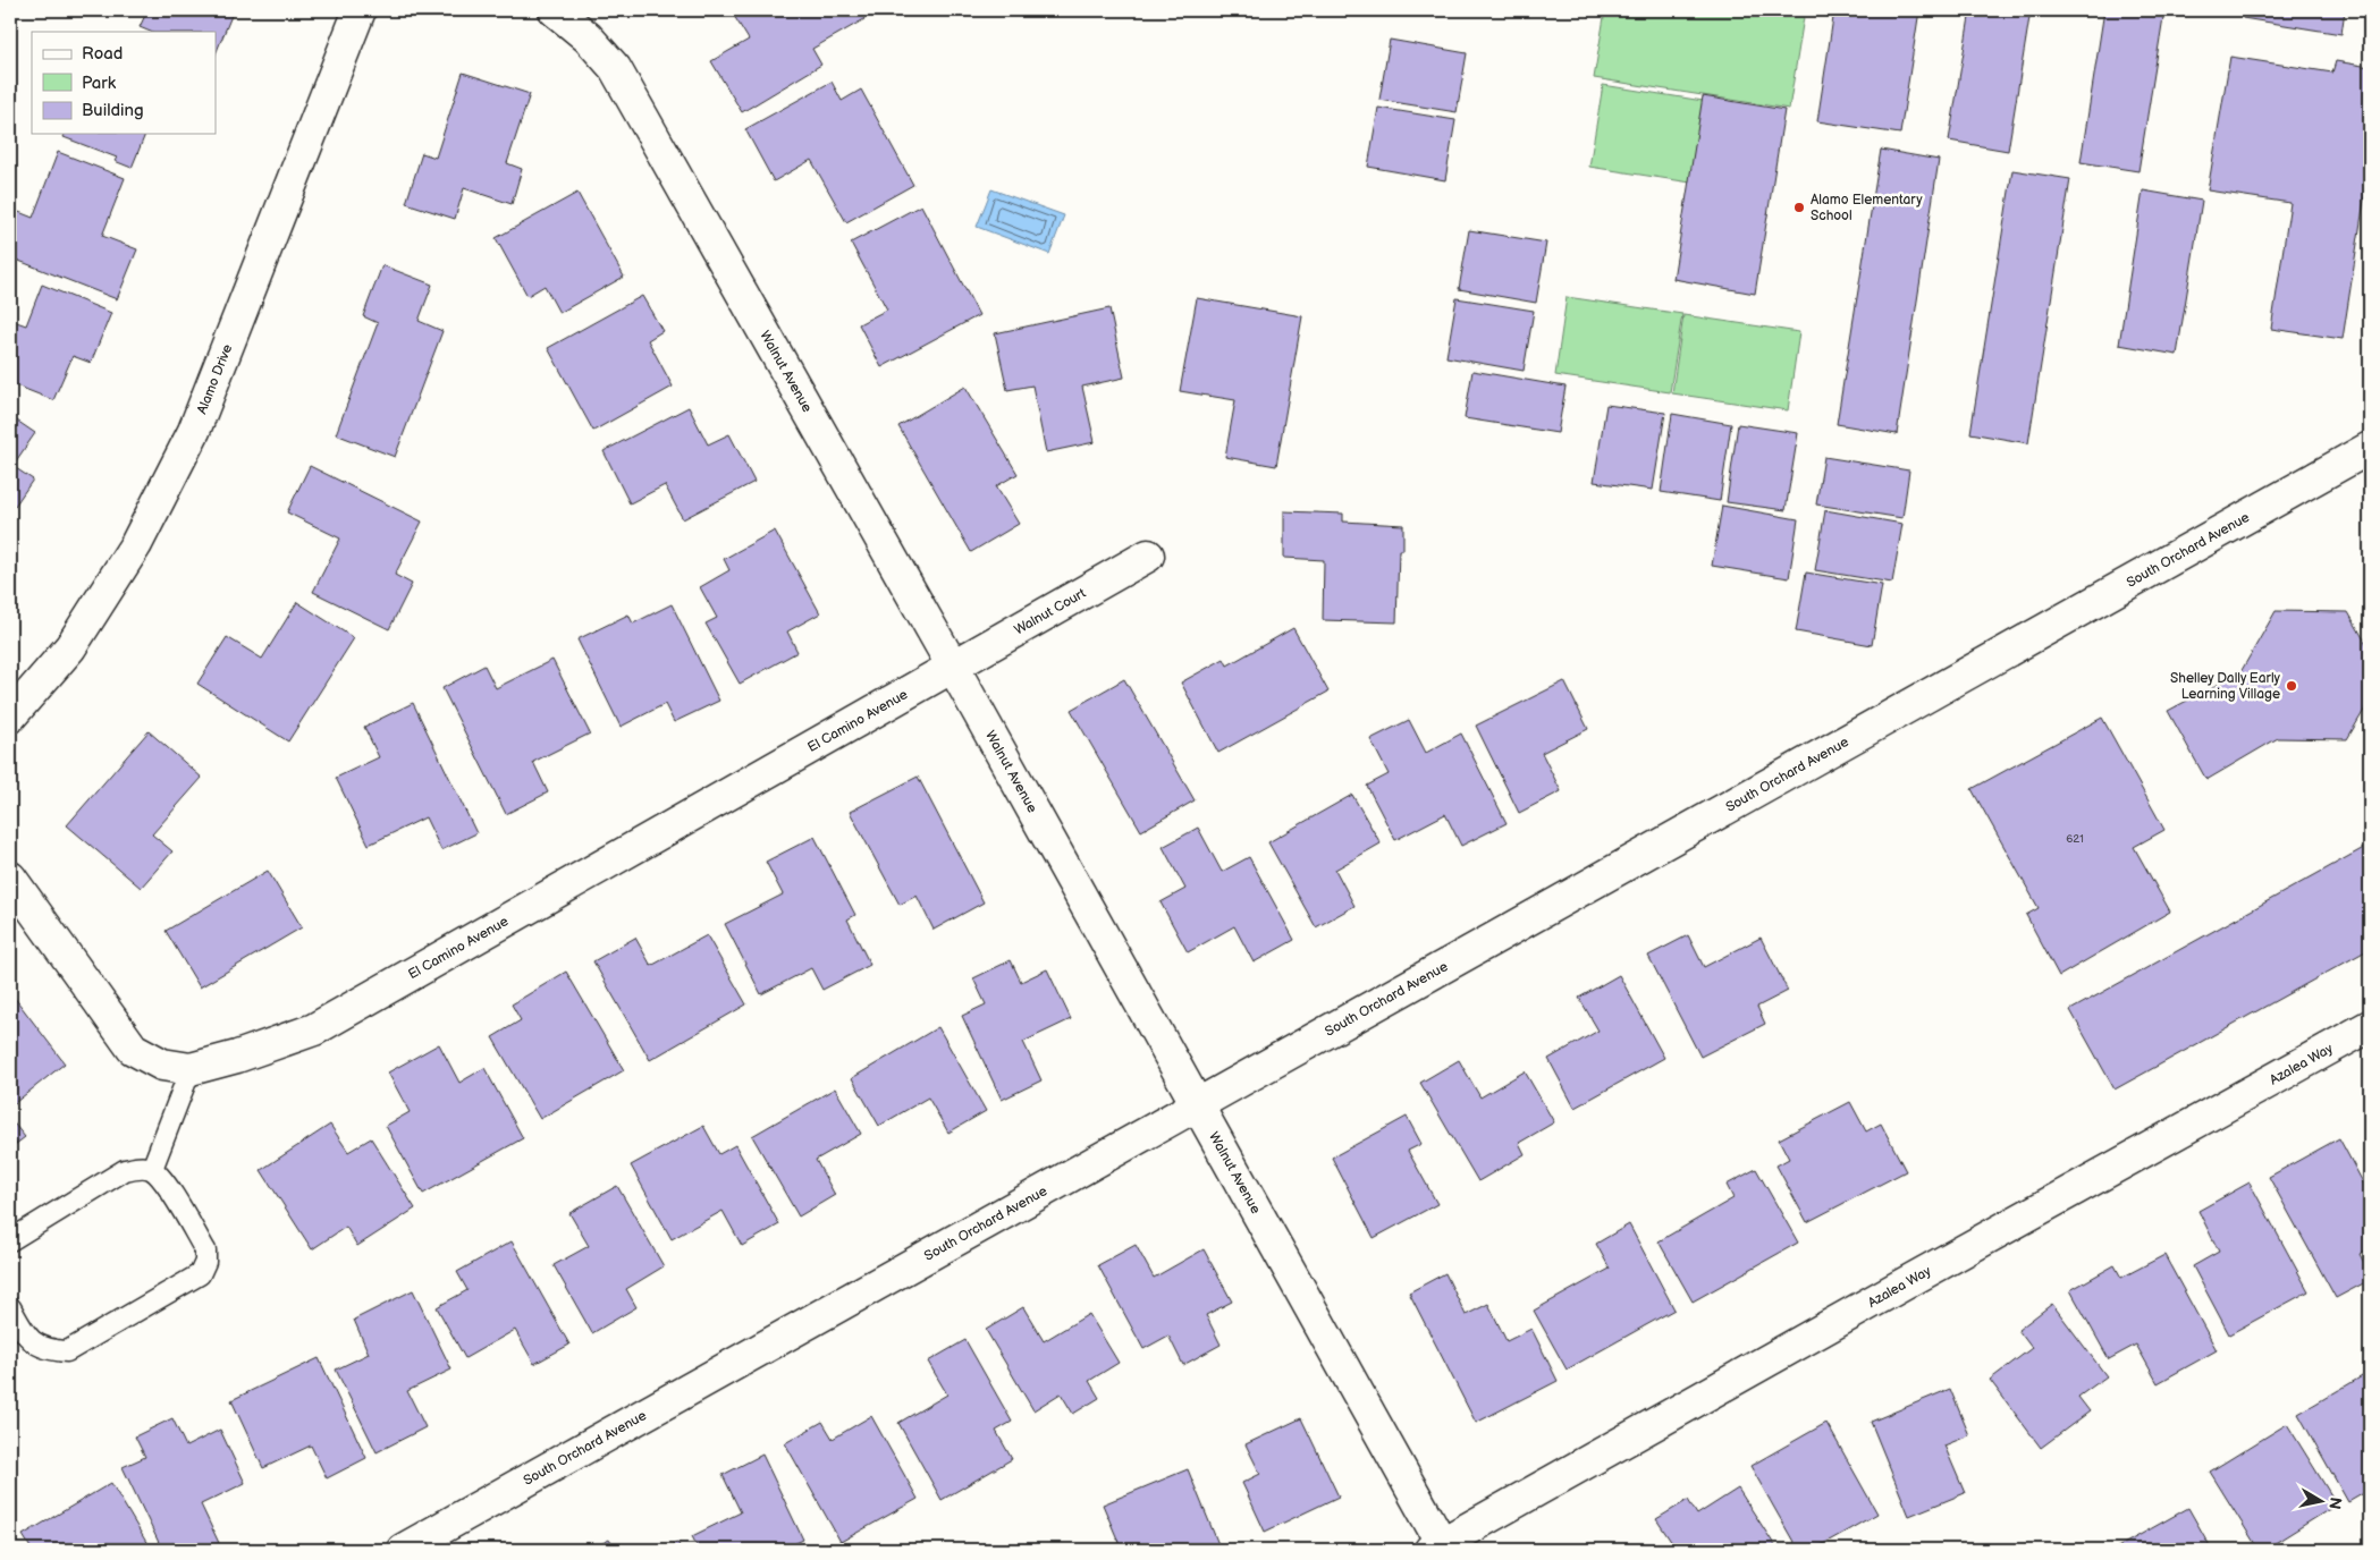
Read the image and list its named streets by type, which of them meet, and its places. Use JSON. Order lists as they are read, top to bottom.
{
  "streets": {
    "street": [
      "Walnut Avenue",
      "Alamo Drive",
      "South Orchard Avenue",
      "Walnut Court",
      "El Camino Avenue",
      "Azalea Way"
    ]
  },
  "crossings": [
    ["Walnut Avenue", "South Orchard Avenue"],
    ["Walnut Avenue", "Walnut Court"],
    ["Walnut Avenue", "El Camino Avenue"],
    ["Walnut Avenue", "Azalea Way"],
    ["Walnut Court", "El Camino Avenue"]
  ],
  "places": ["Alamo Elementary School", "Shelley Dally Early Learning Village"],
  "house_numbers": ["621"],
  "legend": ["Road", "Park", "Building"],
  "north": "right"
}
